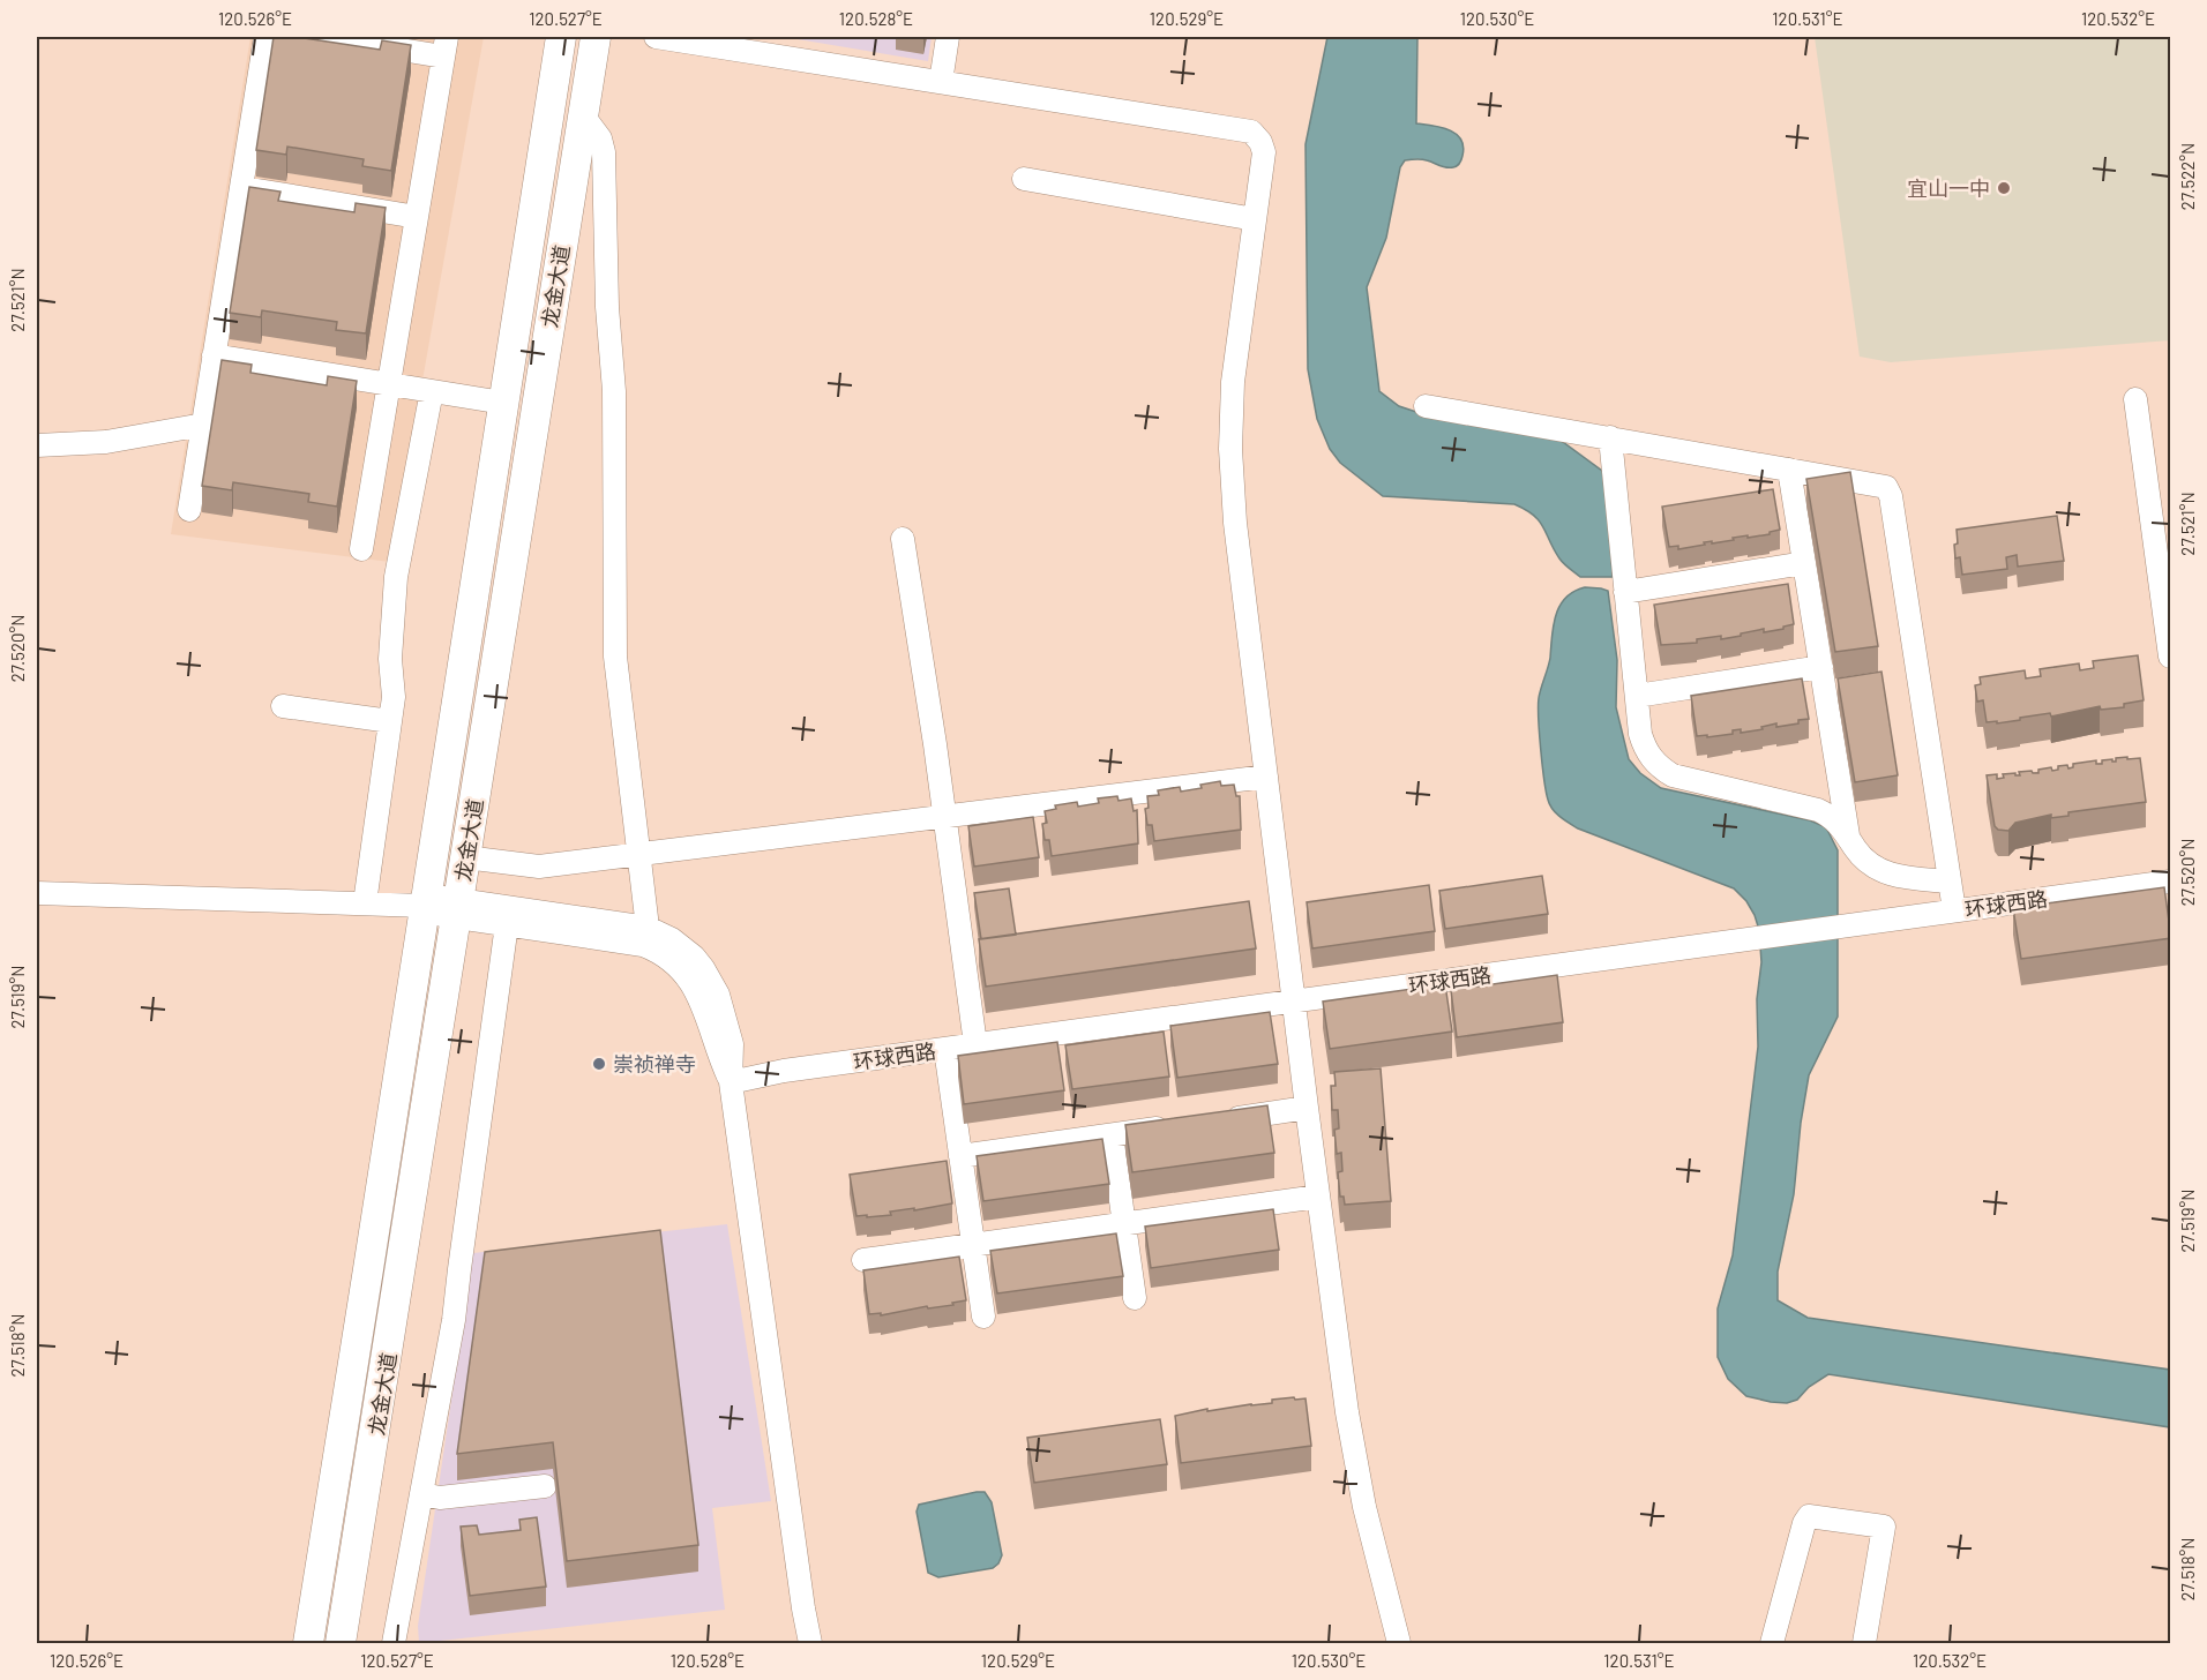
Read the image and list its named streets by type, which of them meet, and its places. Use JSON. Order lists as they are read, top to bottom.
{
  "streets": {
    "main road": ["龙金大道"],
    "street": ["环球西路"]
  },
  "places": ["宜山一中", "崇祯禅寺"],
  "coordinates": [
    "120.526°E",
    "120.527°E",
    "120.528°E",
    "120.529°E",
    "120.530°E",
    "120.531°E",
    "120.532°E",
    "27.522°N",
    "27.521°N",
    "27.520°N",
    "27.519°N",
    "27.518°N"
  ]
}
